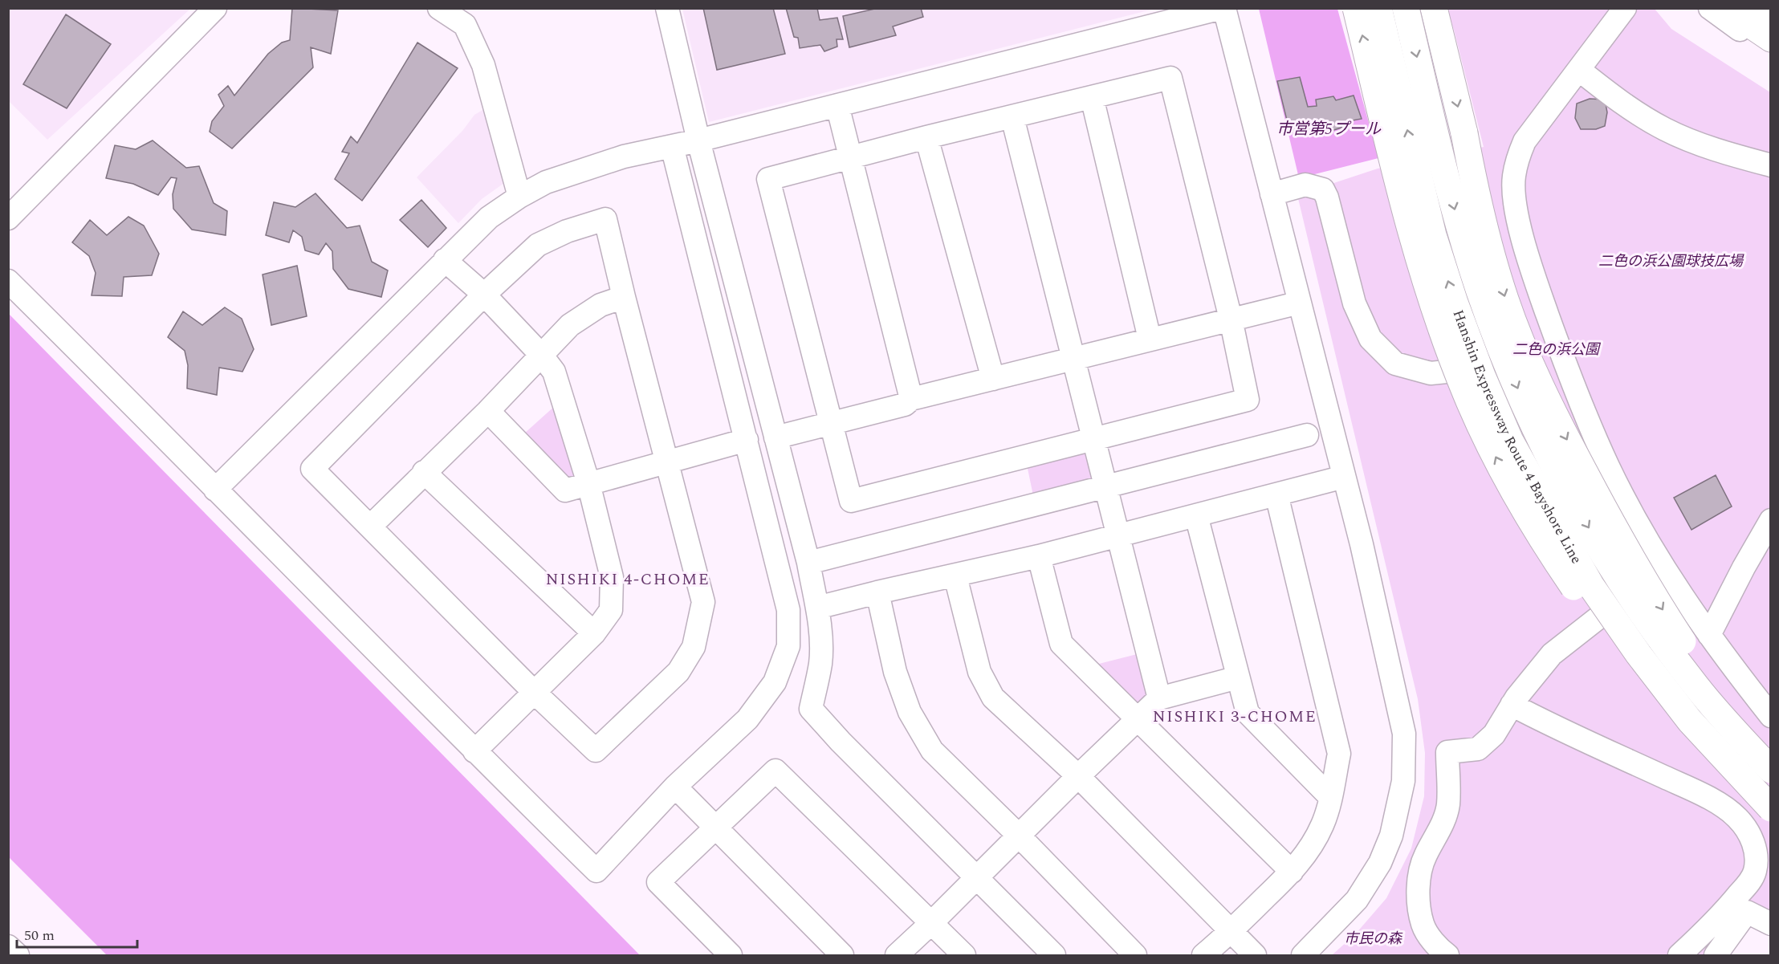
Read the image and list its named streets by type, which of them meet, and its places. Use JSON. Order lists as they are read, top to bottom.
{
  "streets": {
    "main road": ["Hanshin Expressway Route 4 Bayshore Line"]
  },
  "districts": ["NISHIKI 4-CHOME", "NISHIKI 3-CHOME"],
  "water": ["市営第5プール"],
  "parks": ["二色の浜公園球技広場", "二色の浜公園", "市民の森"],
  "scale_bar": "50 m"
}
